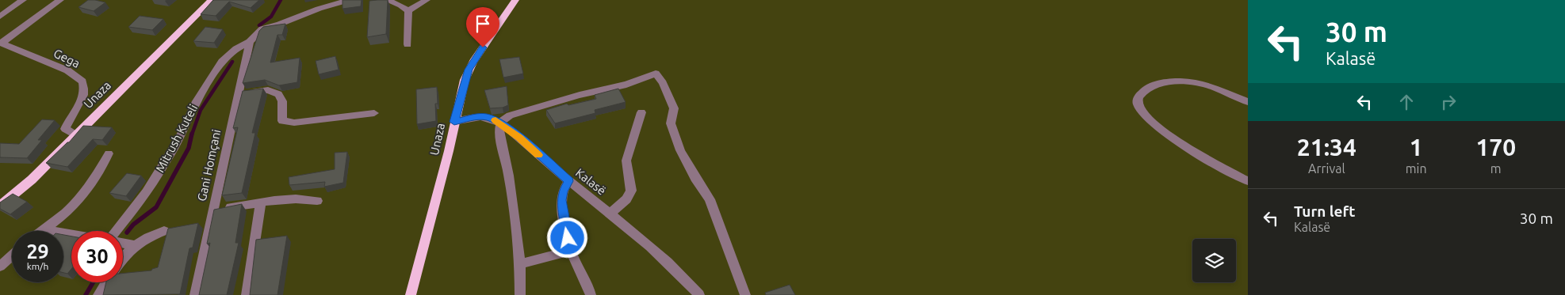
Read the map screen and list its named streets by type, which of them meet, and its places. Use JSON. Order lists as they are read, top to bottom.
{
  "streets": {
    "main road": ["Unaza"],
    "street": [
      "Gega",
      "Mitrush Kuteli",
      "Gani Homçani",
      "Kalasë"
    ]
  },
  "crossings": [
    ["Gega", "Unaza"],
    ["Unaza", "Kalasë"],
    ["Mitrush Kuteli", "Gani Homçani"]
  ],
  "page": {
    "turn": ["30 m", "Kalasë"],
    "eta": [
      "21:34",
      "Arrival",
      "1",
      "min",
      "170",
      "m"
    ],
    "list": [
      {
        "name": "Turn left",
        "note": "Kalasë",
        "value": "30 m"
      }
    ],
    "speed": "29 km/h",
    "limit": "30"
  }
}
